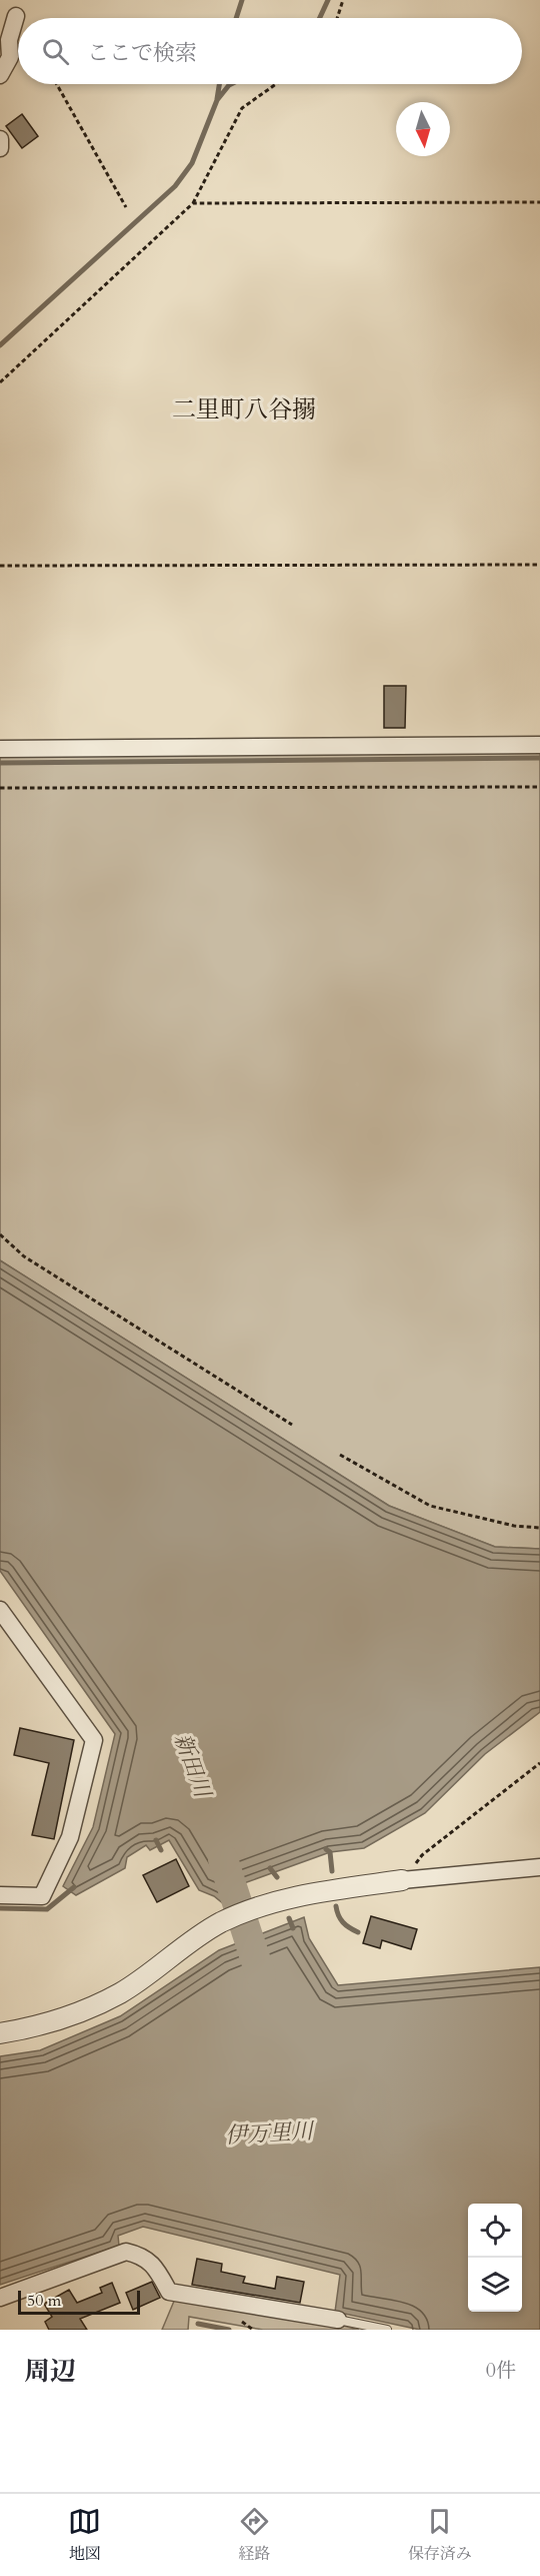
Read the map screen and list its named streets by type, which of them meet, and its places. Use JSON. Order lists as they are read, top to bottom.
{
  "districts": ["二里町八谷搦"],
  "water": ["新田川", "伊万里川"],
  "scale_bar": "50 m",
  "north": "bottom",
  "page": {
    "search": "ここで検索",
    "scale": "50 m",
    "heading": ["周辺", "0件"],
    "nav": ["地図", "経路", "保存済み"]
  }
}
